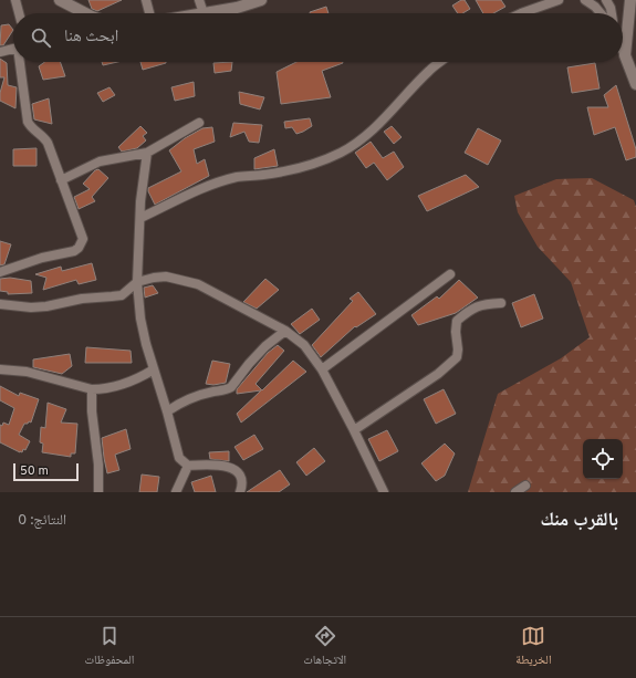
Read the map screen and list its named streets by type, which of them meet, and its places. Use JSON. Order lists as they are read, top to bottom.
{
  "scale_bar": "50 m",
  "page": {
    "search": "ابحث هنا",
    "scale": "50 m",
    "heading": ["بالقرب منك", "النتائج: 0"],
    "nav": ["الخريطة", "الاتجاهات", "المحفوظات"]
  }
}
